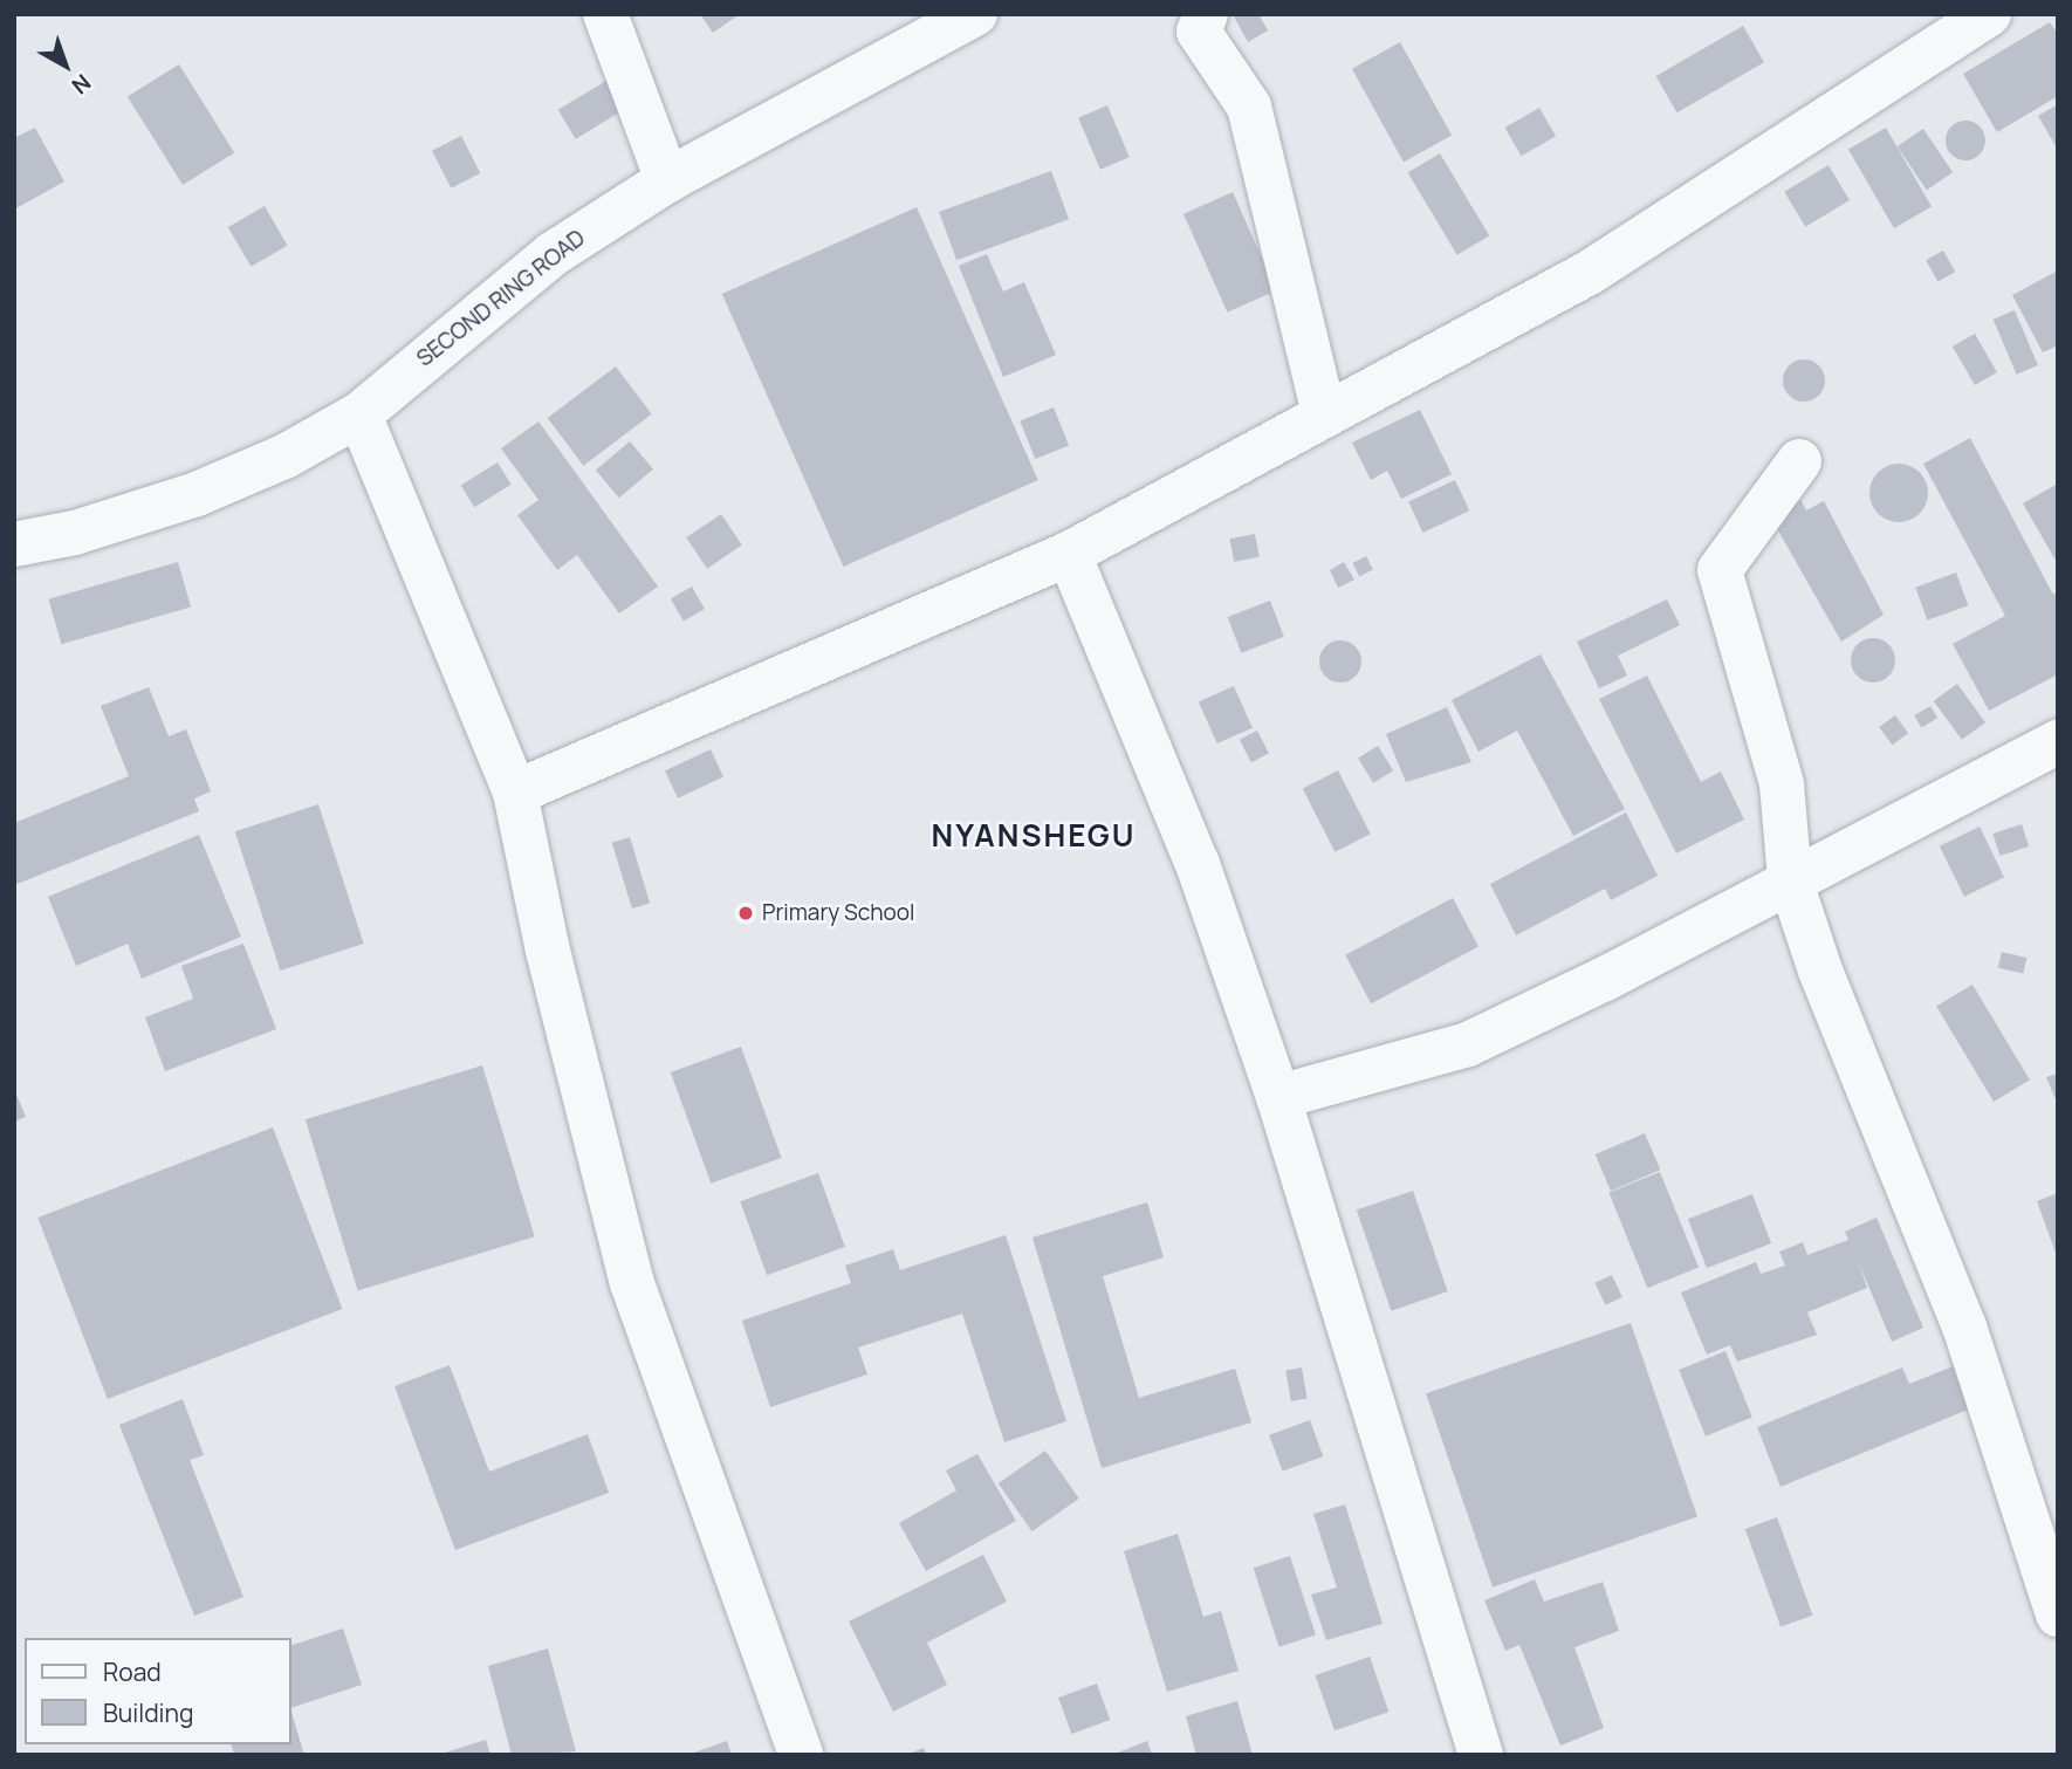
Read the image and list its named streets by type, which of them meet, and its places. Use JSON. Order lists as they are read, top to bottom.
{
  "streets": {
    "street": ["SECOND RING ROAD"]
  },
  "districts": ["NYANSHEGU"],
  "places": ["Primary School"],
  "legend": ["Road", "Building"],
  "north": "bottom right"
}
